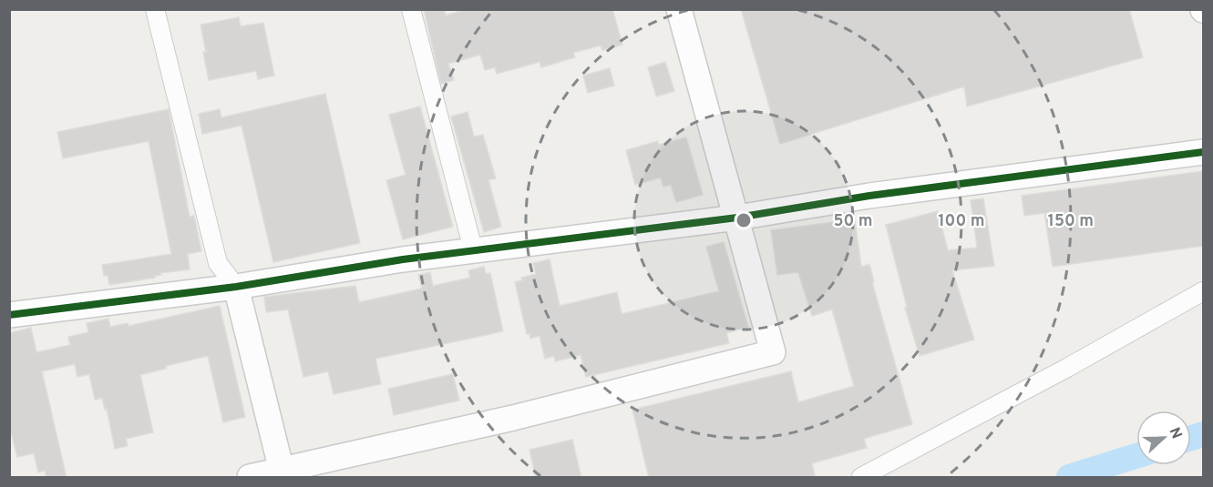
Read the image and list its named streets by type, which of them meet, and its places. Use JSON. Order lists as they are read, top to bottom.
{
  "north": "right",
  "rings": ["50 m", "100 m", "150 m"]
}
